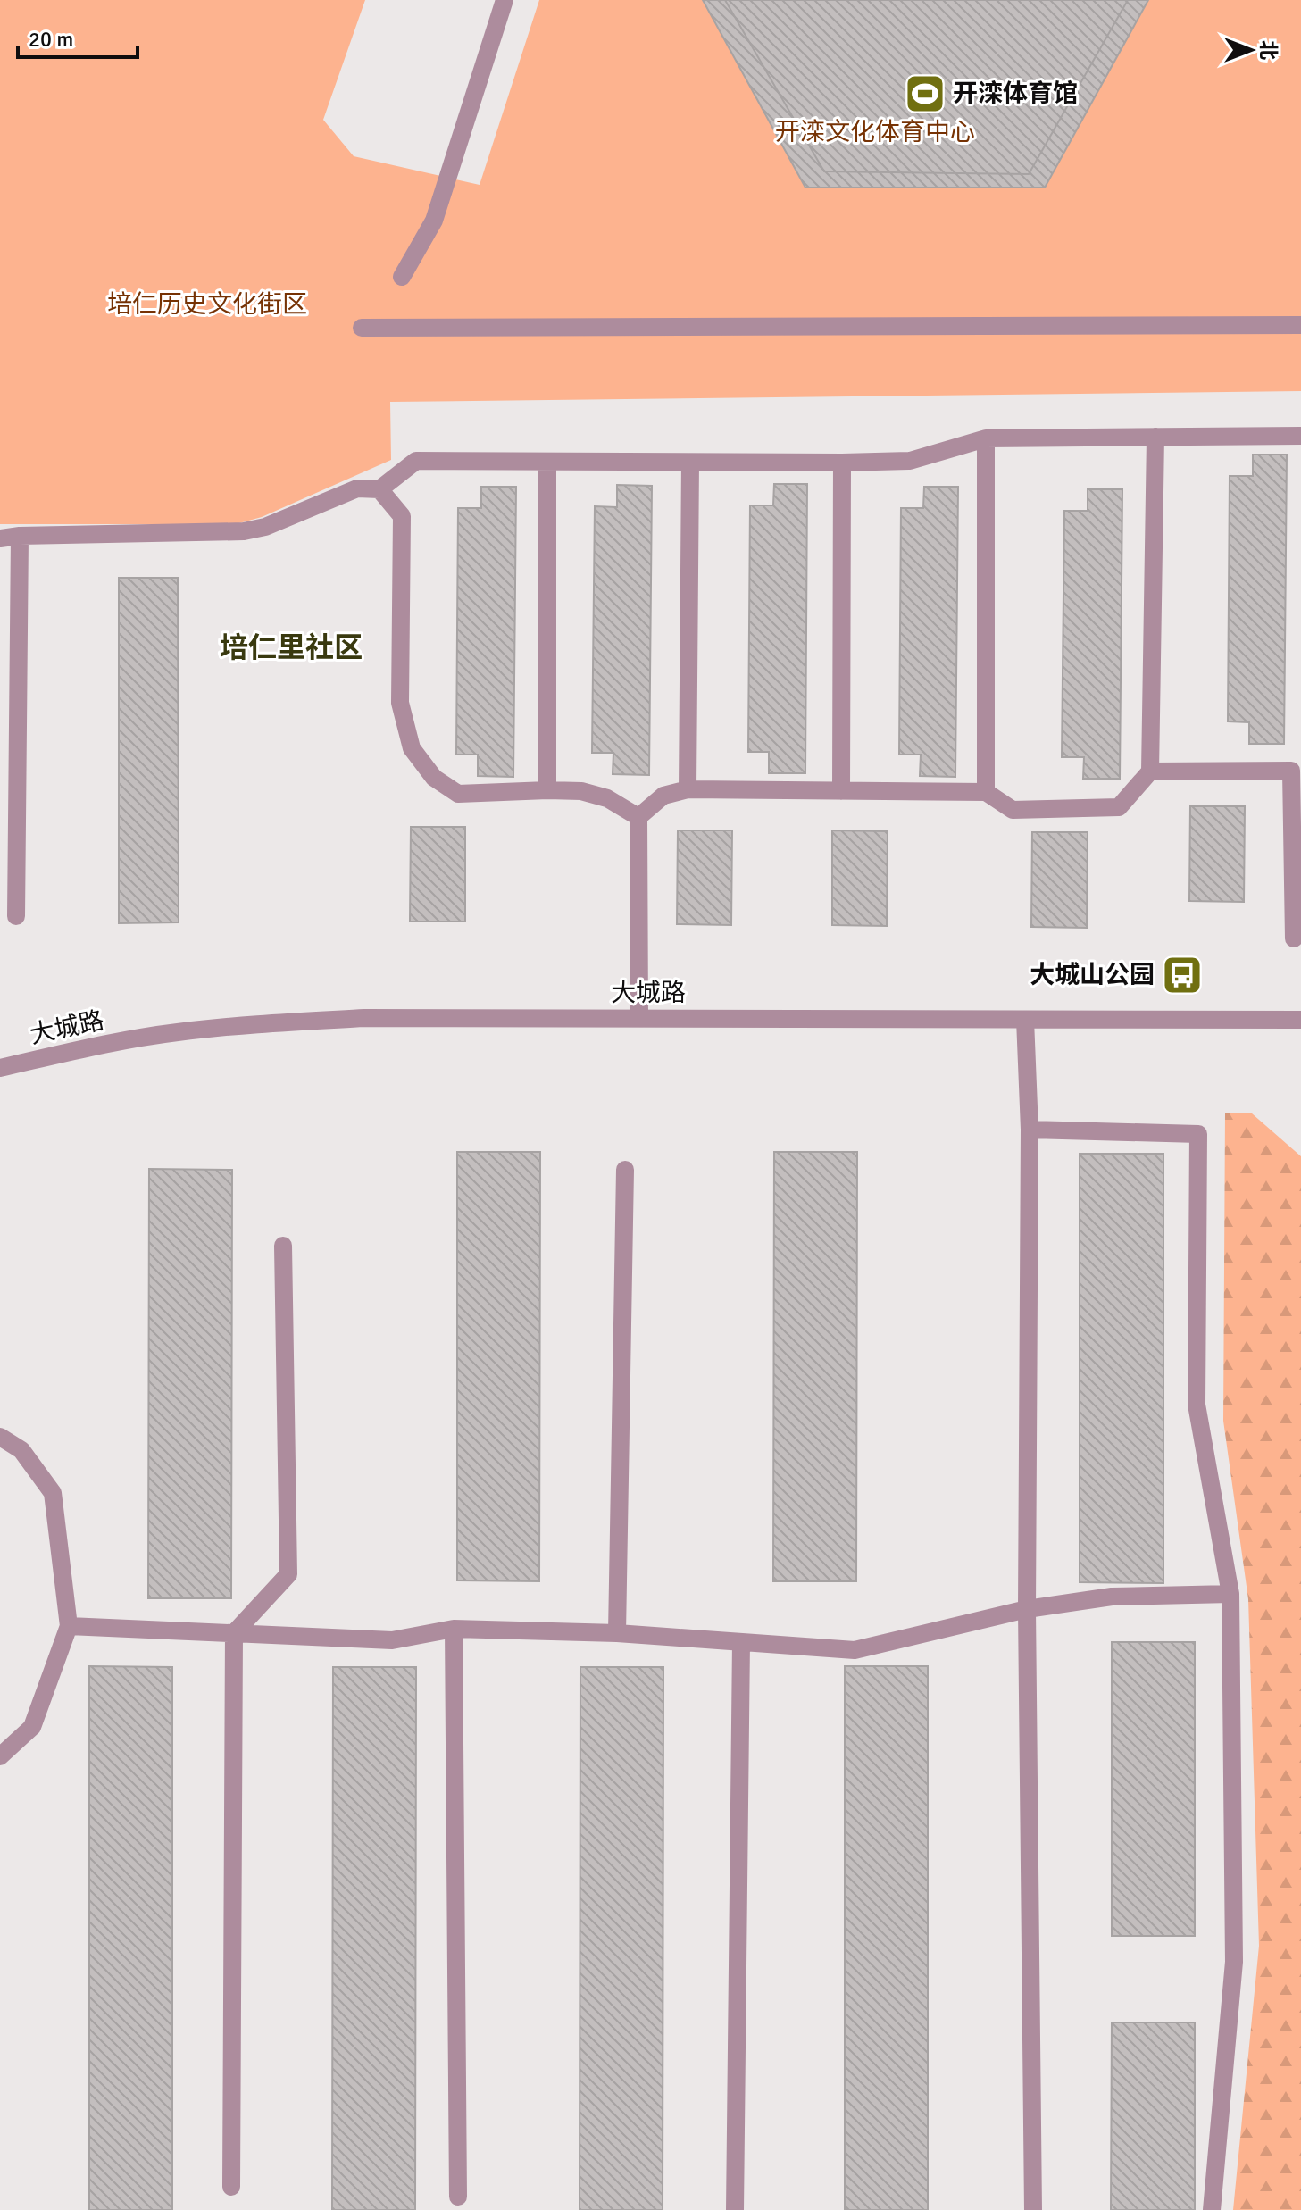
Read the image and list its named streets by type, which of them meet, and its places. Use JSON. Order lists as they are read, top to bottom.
{
  "streets": {
    "street": ["大城路"]
  },
  "districts": ["培仁里社区"],
  "parks": ["开滦文化体育中心", "培仁历史文化街区"],
  "places": {
    "sports": ["开滦体育馆"],
    "bus stop": ["大城山公园"]
  },
  "scale_bar": "20 m",
  "north": "right"
}
